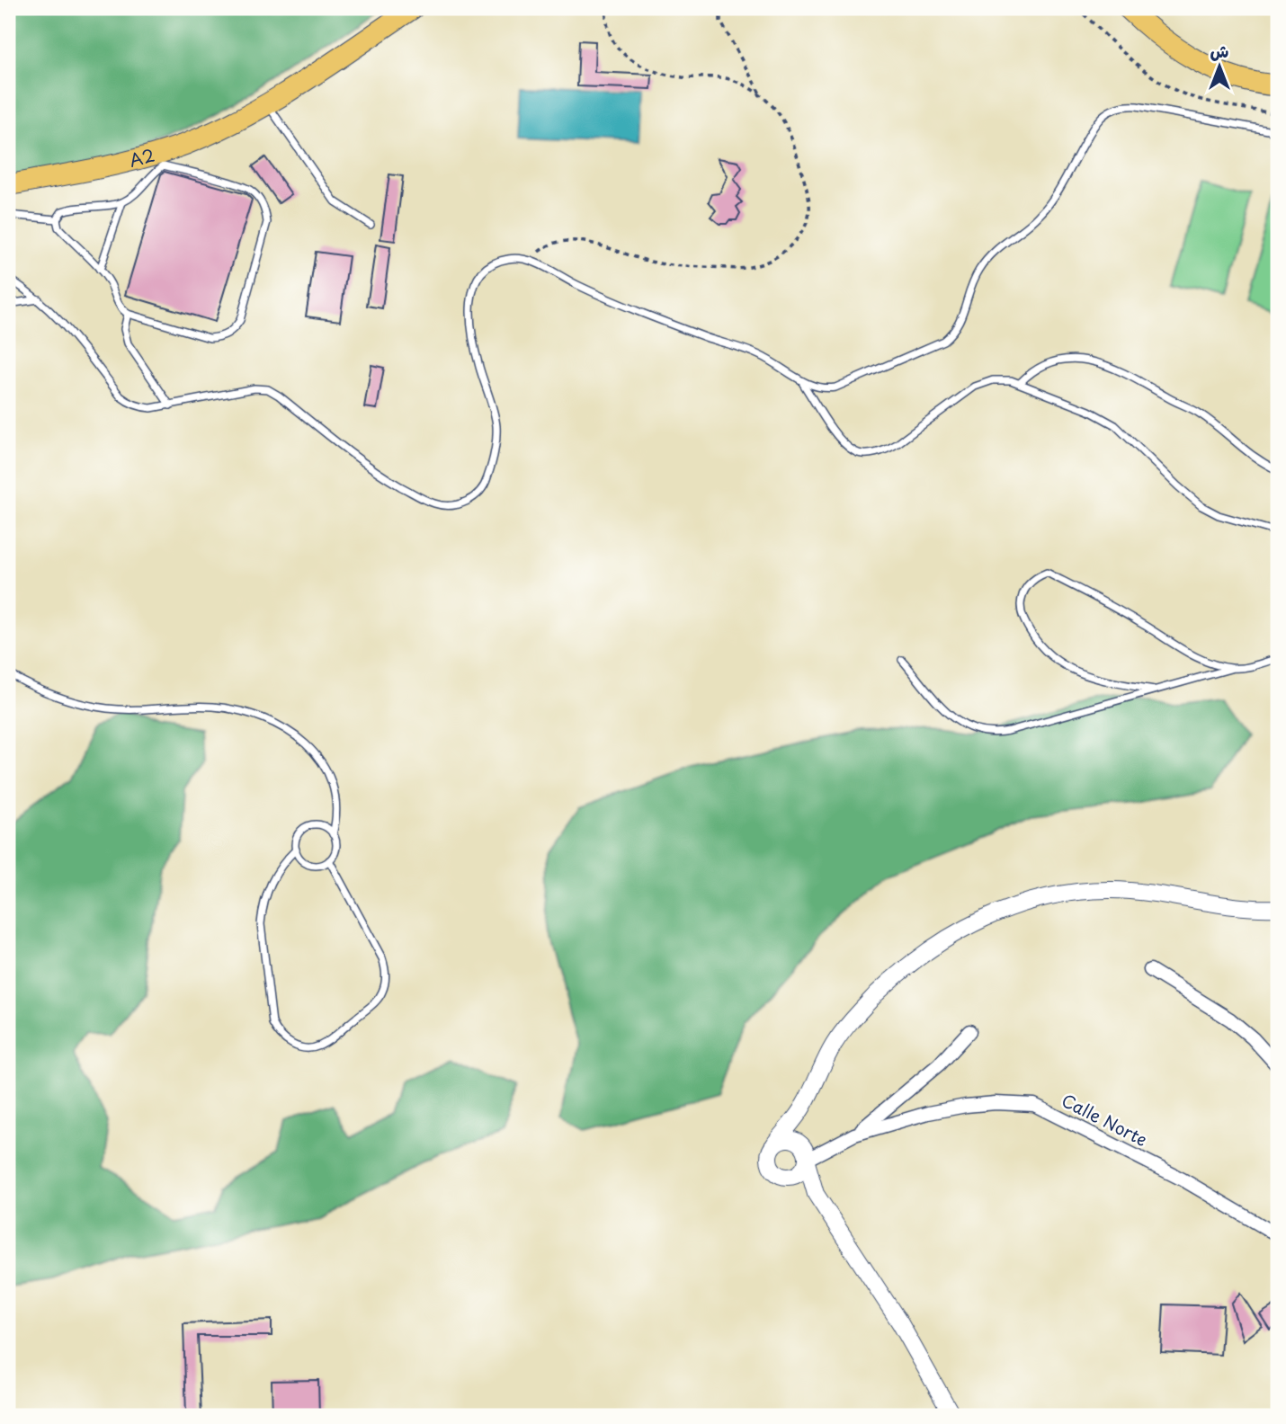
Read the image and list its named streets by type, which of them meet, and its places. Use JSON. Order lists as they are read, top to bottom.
{
  "streets": {
    "main road": ["A2"],
    "street": ["Calle Norte"]
  },
  "north": "top"
}
